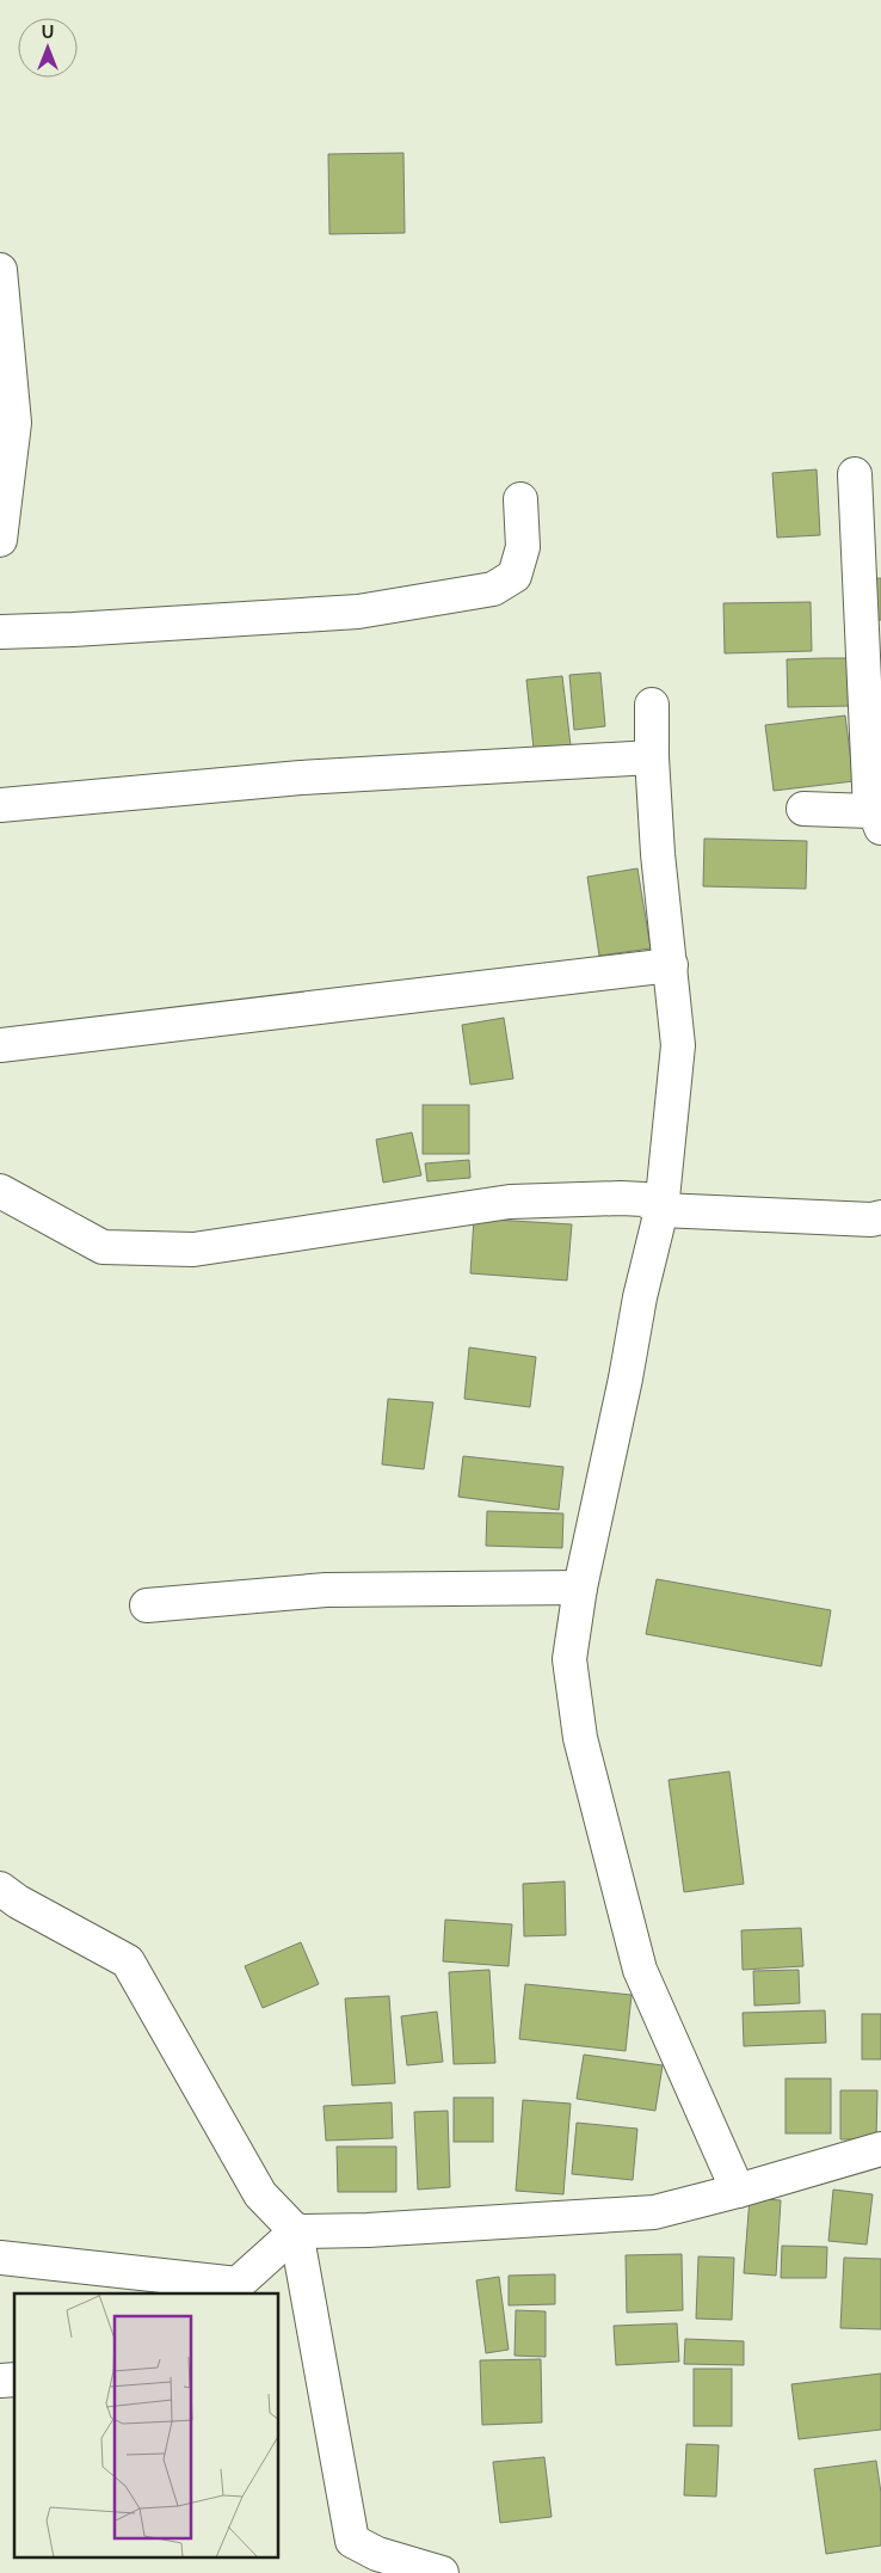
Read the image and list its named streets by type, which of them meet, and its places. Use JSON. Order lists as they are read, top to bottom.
{
  "north": "top"
}
